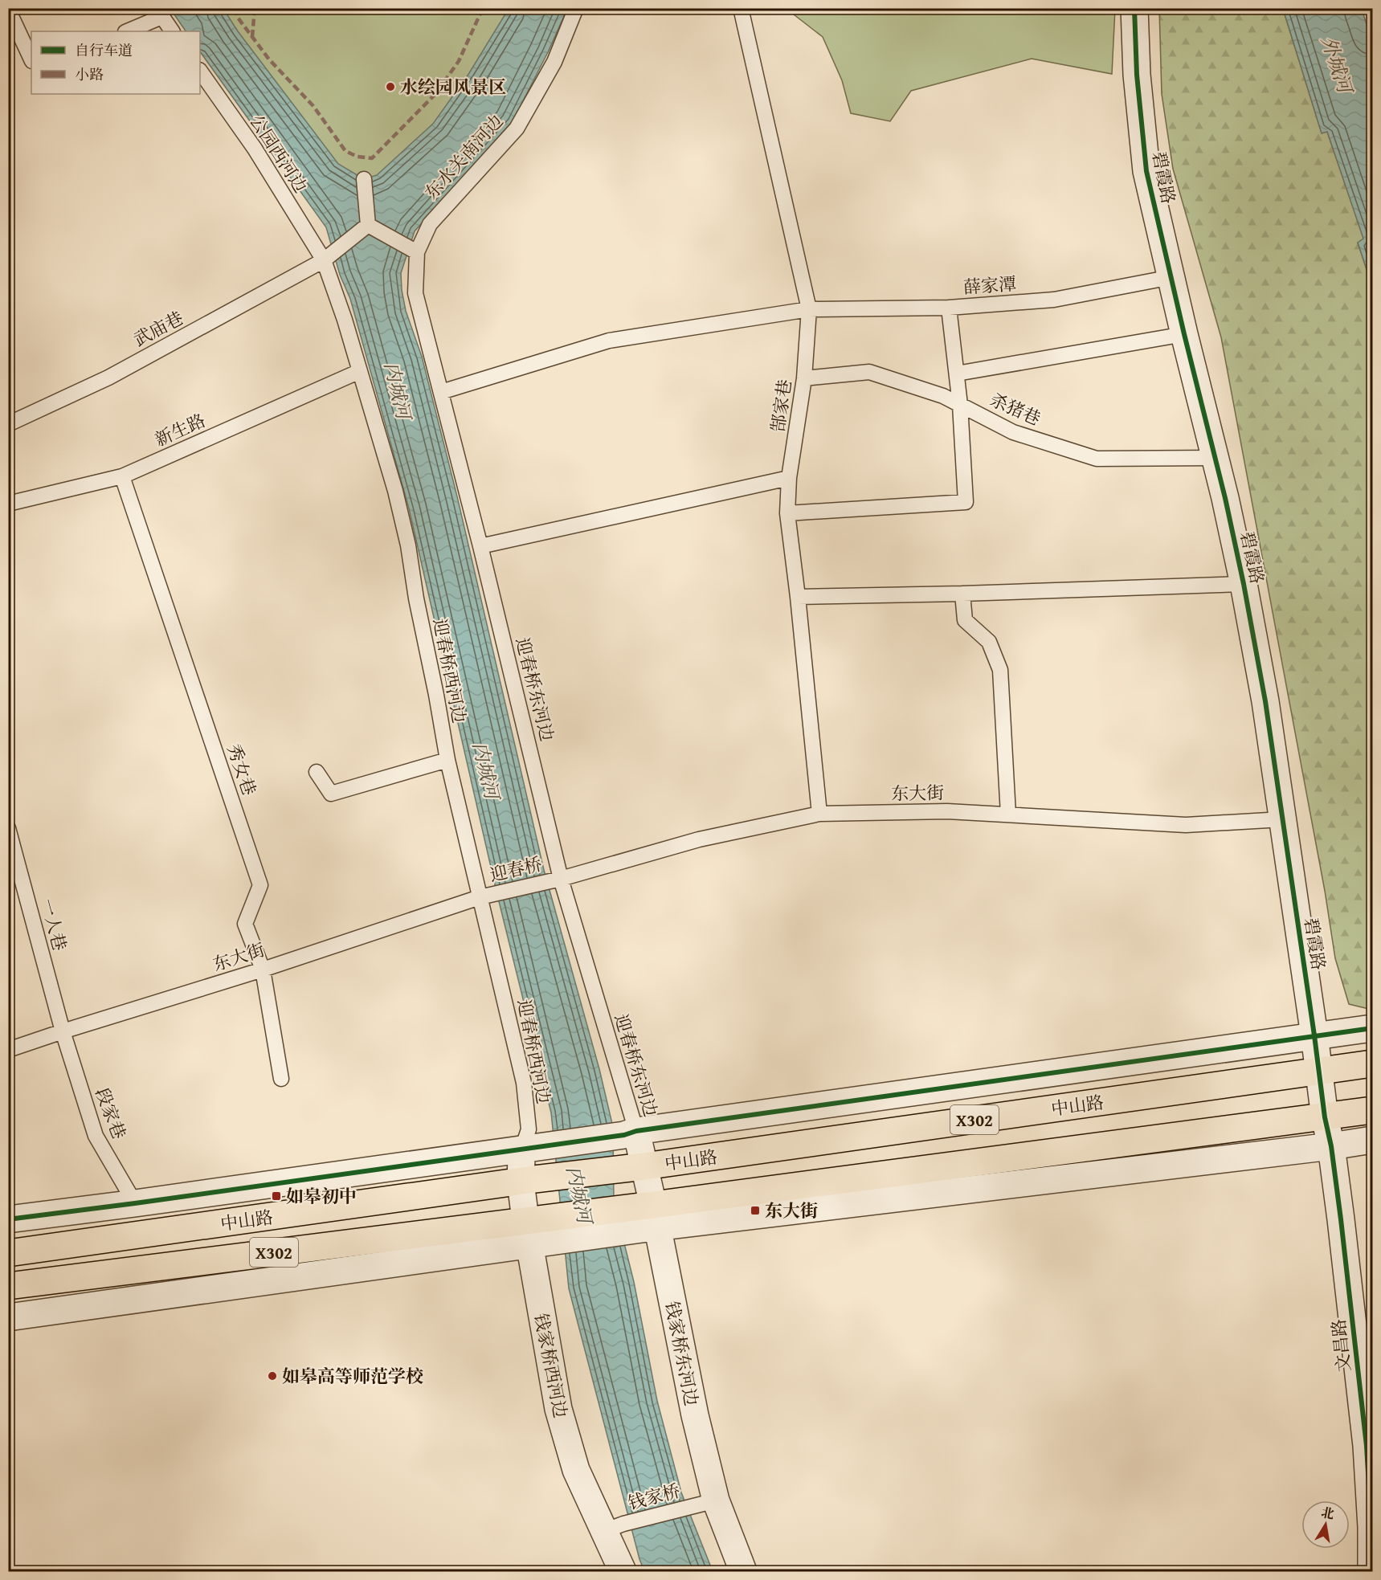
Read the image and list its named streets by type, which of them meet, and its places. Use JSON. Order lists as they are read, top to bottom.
{
  "streets": {
    "main road": ["中山路", "X302"],
    "street": [
      "碧霞路",
      "文昌路",
      "钱家桥东河边",
      "钱家桥西河边"
    ],
    "lane": [
      "公园西河边",
      "东水关南河边",
      "薛家潭",
      "武庙巷",
      "郜家巷",
      "杀猪巷",
      "新生路",
      "迎春桥西河边",
      "迎春桥东河边",
      "秀女巷",
      "东大街",
      "迎春桥",
      "一人巷",
      "段家巷",
      "钱家桥"
    ]
  },
  "crossings": [
    ["公园西河边", "武庙巷"],
    ["公园西河边", "迎春桥西河边"],
    ["东水关南河边", "迎春桥东河边"],
    ["碧霞路", "薛家潭"],
    ["碧霞路", "杀猪巷"],
    ["碧霞路", "东大街"],
    ["碧霞路", "中山路"],
    ["碧霞路", "文昌路"],
    ["薛家潭", "郜家巷"],
    ["薛家潭", "迎春桥东河边"],
    ["武庙巷", "迎春桥西河边"],
    ["郜家巷", "杀猪巷"],
    ["郜家巷", "东大街"],
    ["新生路", "迎春桥西河边"],
    ["新生路", "秀女巷"],
    ["迎春桥西河边", "东大街"],
    ["迎春桥西河边", "迎春桥"],
    ["迎春桥西河边", "钱家桥西河边"],
    ["迎春桥东河边", "东大街"],
    ["迎春桥东河边", "迎春桥"],
    ["迎春桥东河边", "钱家桥东河边"],
    ["秀女巷", "东大街"],
    ["东大街", "迎春桥"],
    ["东大街", "一人巷"],
    ["东大街", "段家巷"],
    ["一人巷", "段家巷"],
    ["中山路", "文昌路"],
    ["中山路", "钱家桥东河边"],
    ["中山路", "钱家桥西河边"],
    ["钱家桥东河边", "钱家桥"],
    ["钱家桥西河边", "钱家桥"]
  ],
  "water": ["外城河", "内城河"],
  "places": {
    "other": ["水绘园风景区", "如皋高等师范学校"],
    "transit": ["如皋初中", "东大街"]
  },
  "legend": ["自行车道", "小路"],
  "north": "top"
}
